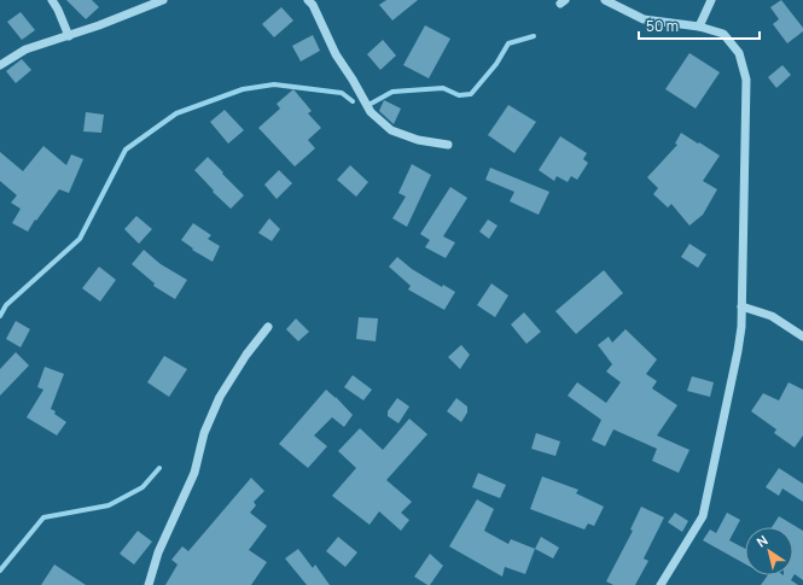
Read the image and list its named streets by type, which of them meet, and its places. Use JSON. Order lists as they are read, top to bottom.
{
  "scale_bar": "50 m",
  "north": "top left"
}
